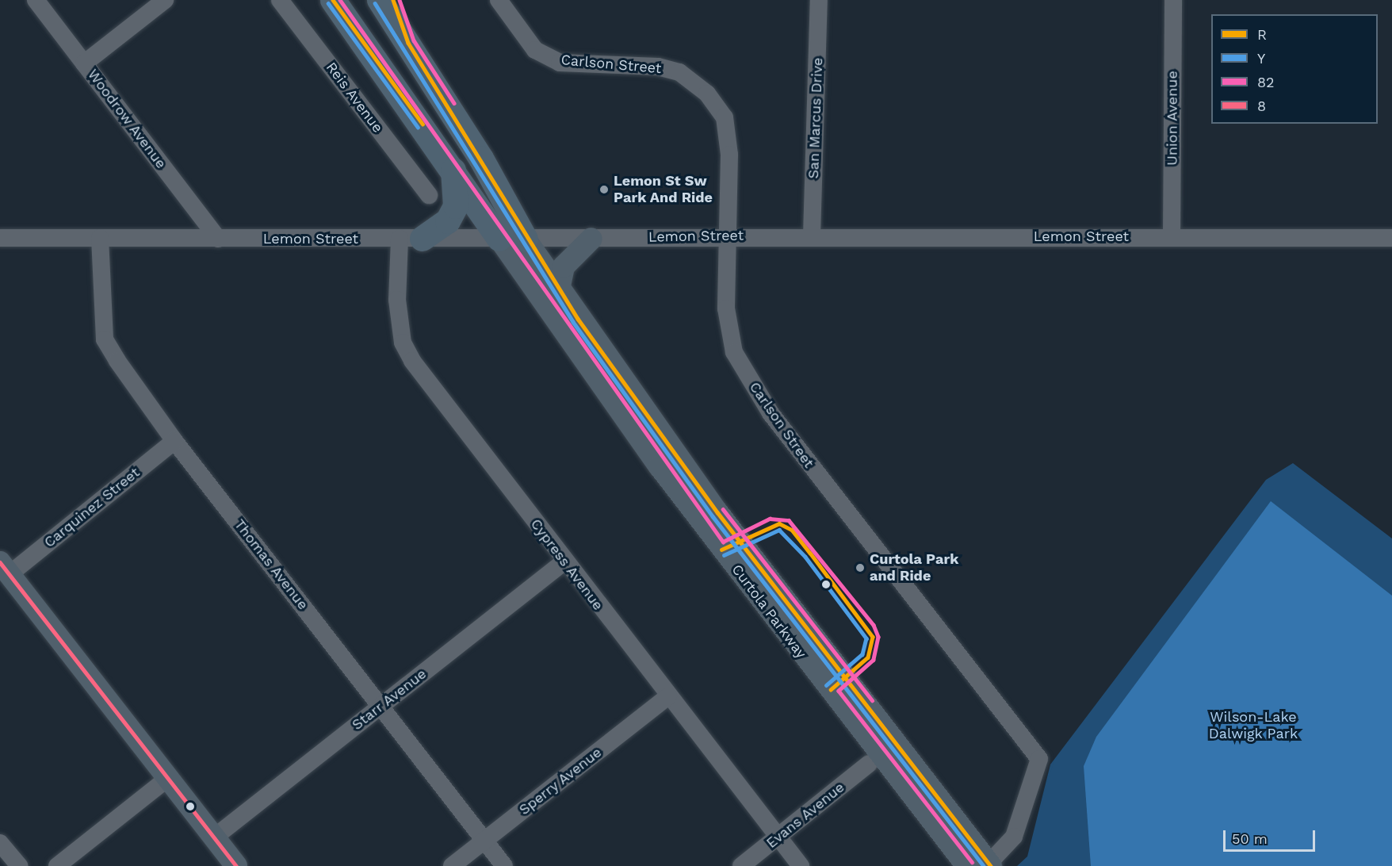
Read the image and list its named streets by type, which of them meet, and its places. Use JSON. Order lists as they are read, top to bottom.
{
  "streets": {
    "highway": ["Curtola Parkway"],
    "street": [
      "Carlson Street",
      "Reis Avenue",
      "San Marcus Drive",
      "Union Avenue",
      "Woodrow Avenue",
      "Lemon Street",
      "Carquinez Street",
      "Thomas Avenue",
      "Cypress Avenue",
      "Starr Avenue",
      "Sperry Avenue",
      "Evans Avenue"
    ]
  },
  "crossings": [
    ["Carlson Street", "Lemon Street"],
    ["Carlson Street", "Curtola Parkway"],
    ["San Marcus Drive", "Lemon Street"],
    ["Union Avenue", "Lemon Street"],
    ["Woodrow Avenue", "Lemon Street"],
    ["Lemon Street", "Thomas Avenue"],
    ["Lemon Street", "Cypress Avenue"],
    ["Lemon Street", "Curtola Parkway"],
    ["Carquinez Street", "Thomas Avenue"],
    ["Thomas Avenue", "Starr Avenue"],
    ["Thomas Avenue", "Sperry Avenue"],
    ["Cypress Avenue", "Starr Avenue"],
    ["Cypress Avenue", "Sperry Avenue"],
    ["Cypress Avenue", "Evans Avenue"]
  ],
  "parks": ["Wilson-Lake Dalwigk Park"],
  "places": ["Lemon St Sw Park And Ride", "Curtola Park and Ride"],
  "lines": [
    "transit line R",
    "transit line 82",
    "transit line Y",
    "transit line 8"
  ],
  "legend": [
    "R",
    "Y",
    "82",
    "8"
  ],
  "scale_bar": "50 m"
}
